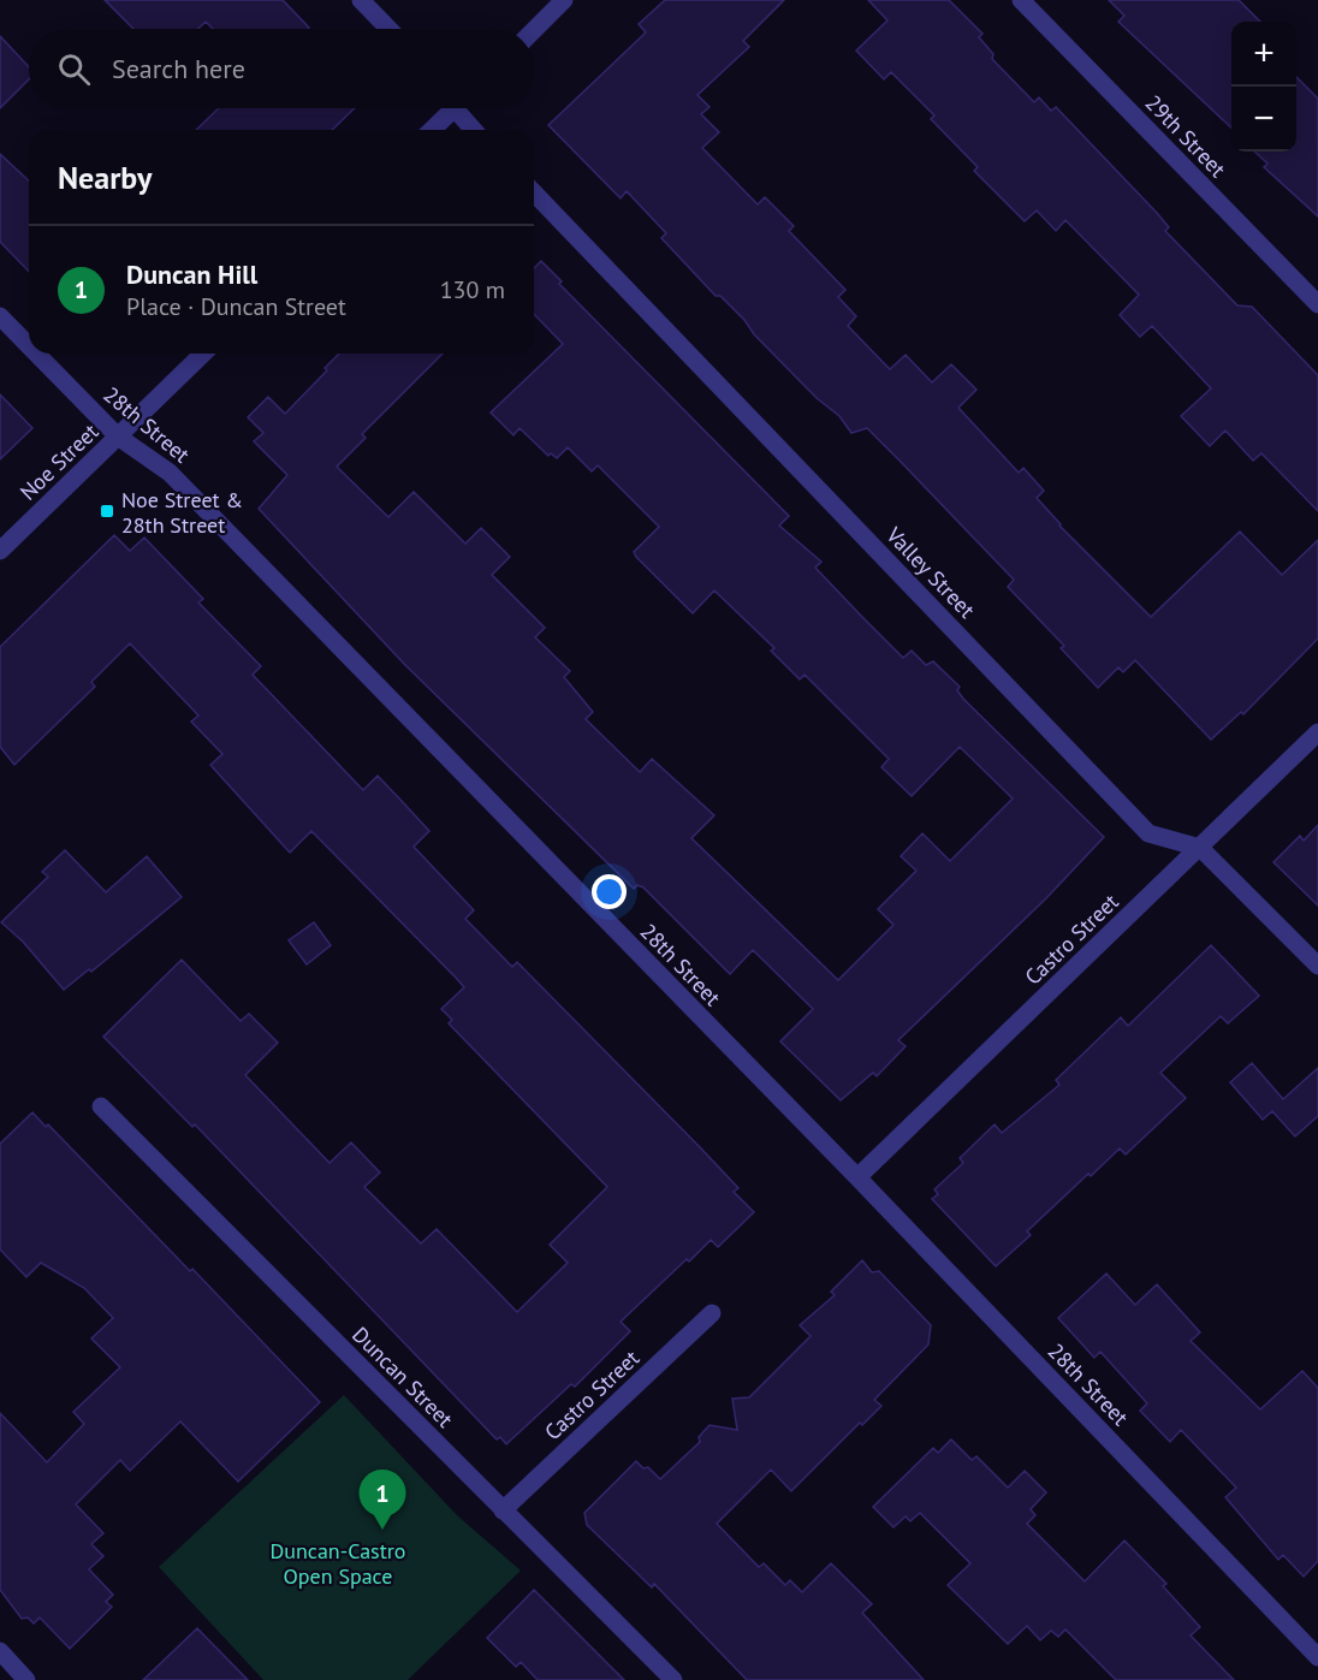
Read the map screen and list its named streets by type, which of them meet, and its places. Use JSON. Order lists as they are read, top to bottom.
{
  "streets": {
    "street": [
      "29th Street",
      "28th Street",
      "Noe Street",
      "Valley Street",
      "Castro Street",
      "Duncan Street"
    ]
  },
  "crossings": [
    ["28th Street", "Noe Street"],
    ["28th Street", "Castro Street"],
    ["Valley Street", "Castro Street"],
    ["Castro Street", "Duncan Street"]
  ],
  "parks": ["Duncan-Castro Open Space"],
  "places": {
    "transit": ["Noe Street & 28th Street"]
  },
  "page": {
    "map_buttons": ["+", "−"],
    "search": "Search here",
    "heading": "Nearby",
    "list": [
      {
        "mark": "1",
        "name": "Duncan Hill",
        "note": "Place · Duncan Street",
        "value": "130 m"
      }
    ],
    "pins": "1"
  }
}
